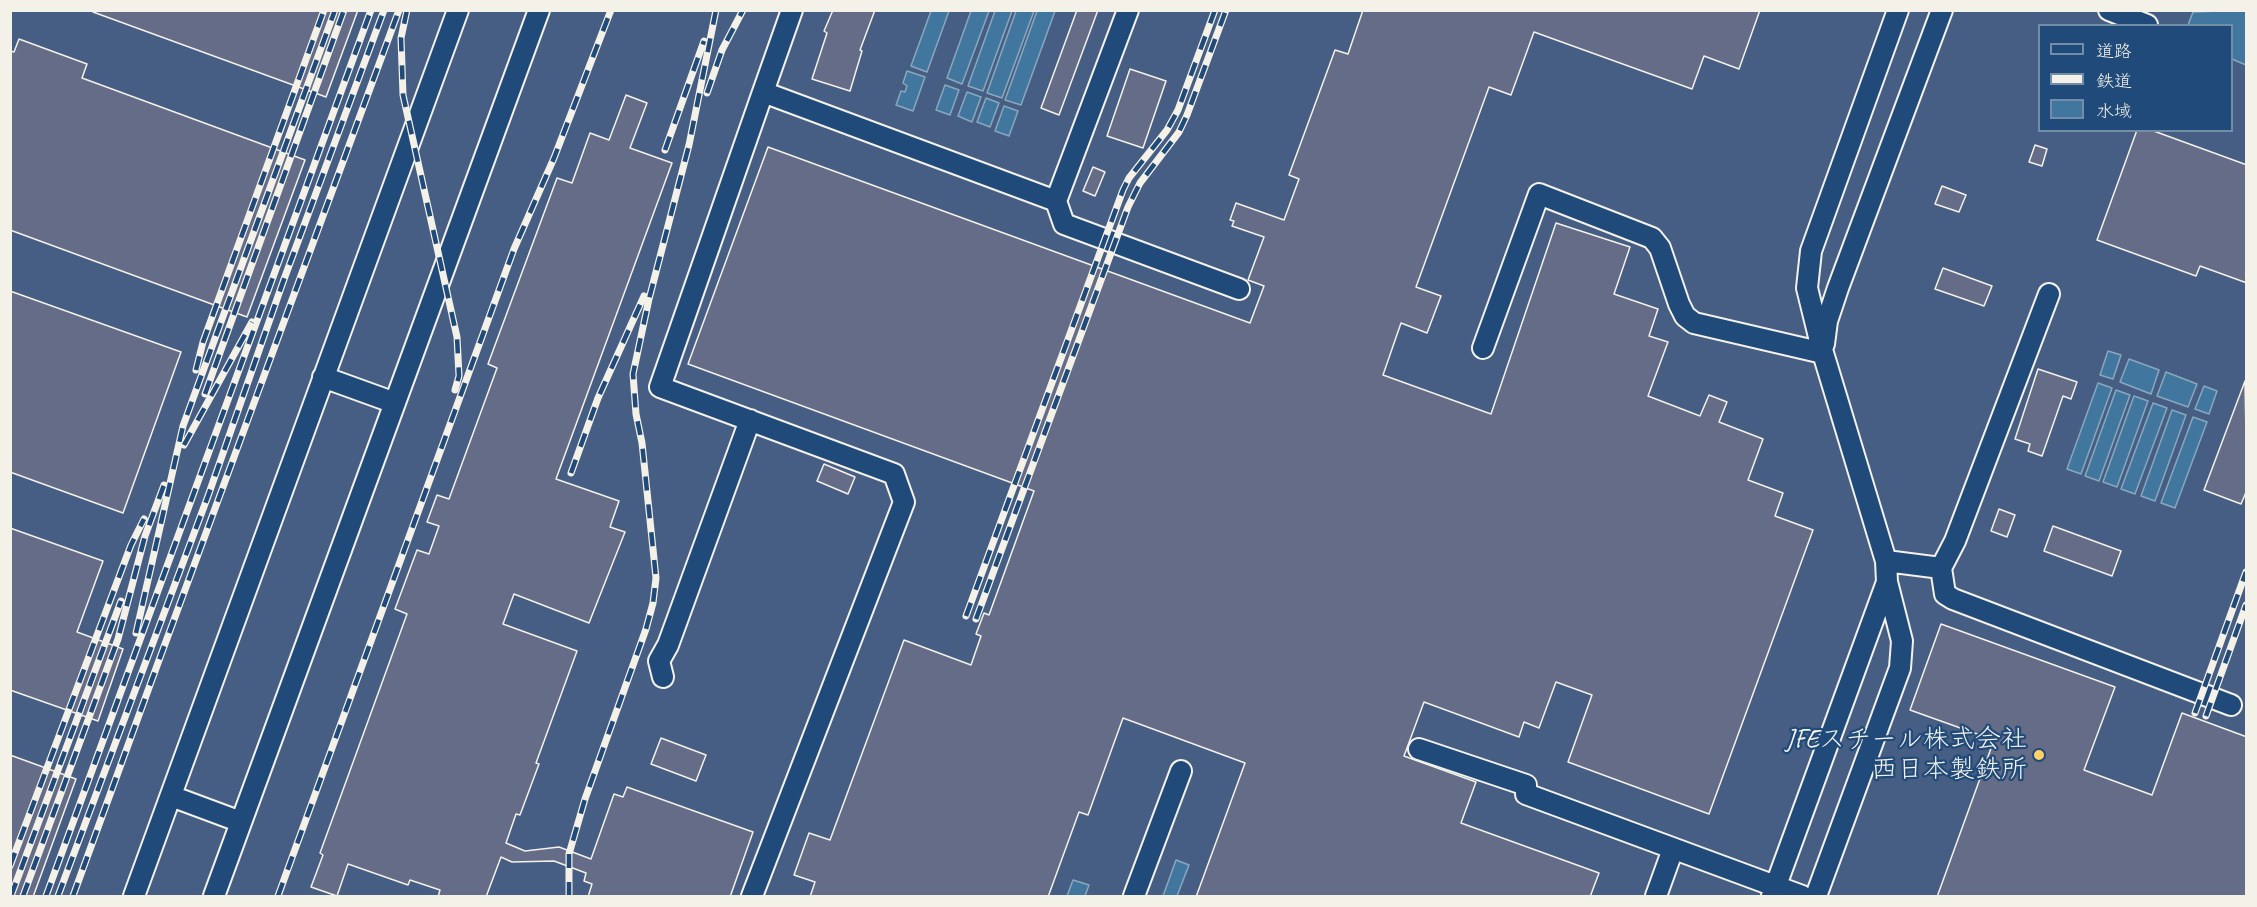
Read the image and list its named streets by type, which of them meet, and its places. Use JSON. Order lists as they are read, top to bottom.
{
  "places": ["JFEスチール株式会社 西日本製鉄所"],
  "legend": ["道路", "鉄道", "水域"]
}
